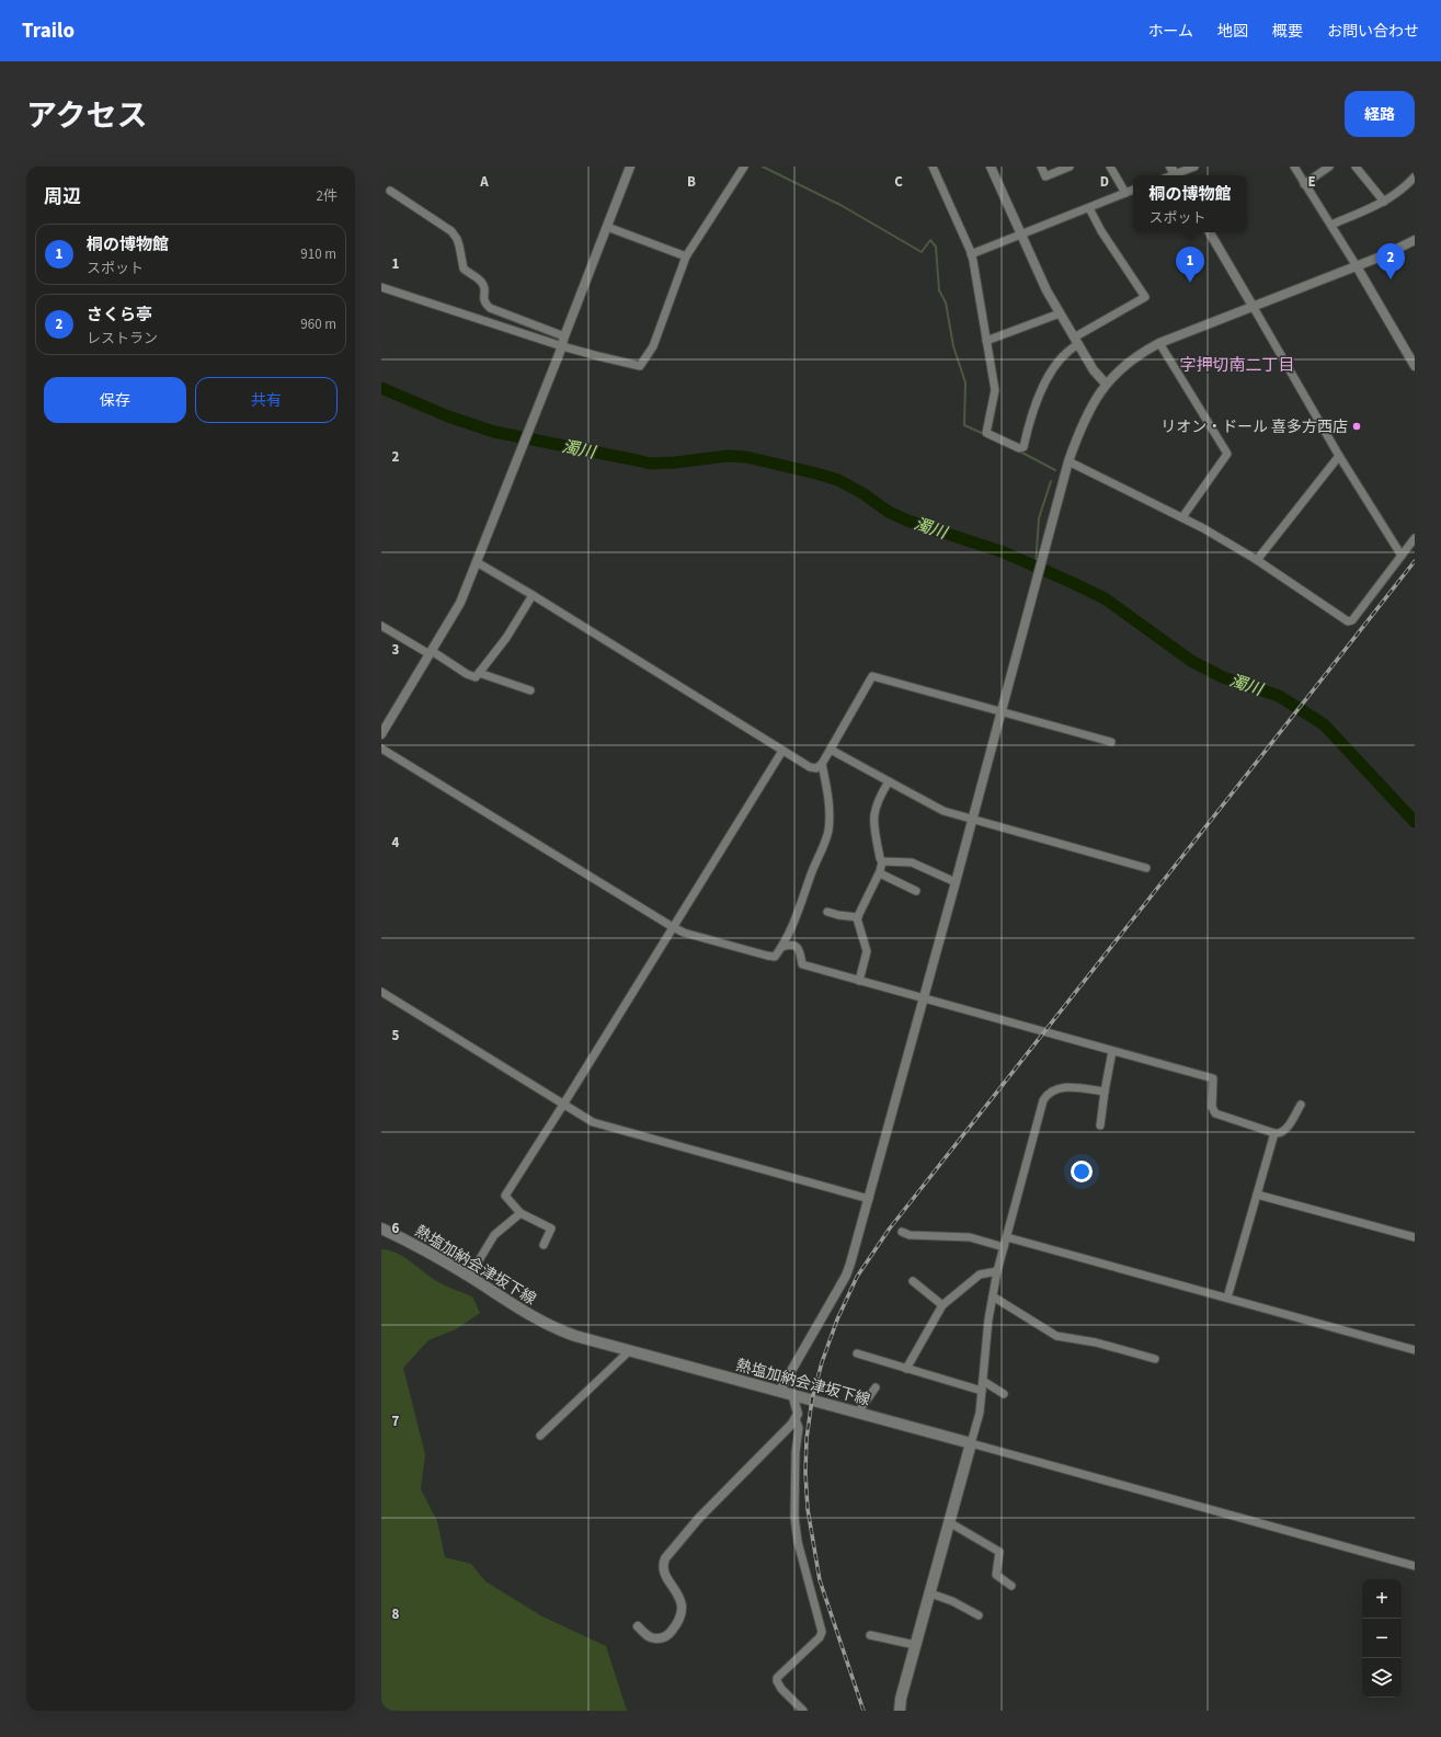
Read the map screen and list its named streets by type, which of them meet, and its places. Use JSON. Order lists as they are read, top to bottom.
{
  "streets": {
    "main road": ["熱塩加納会津坂下線"]
  },
  "districts": ["字押切南二丁目"],
  "water": ["濁川"],
  "places": ["リオン・ドール 喜多方西店"],
  "page": {
    "header": "Trailo",
    "nav": [
      "ホーム",
      "地図",
      "概要",
      "お問い合わせ"
    ],
    "title": "アクセス",
    "buttons": [
      "経路",
      ["保存", "共有"]
    ],
    "heading": ["周辺", "2件"],
    "popup": ["桐の博物館", "スポット"],
    "list": [
      {
        "mark": "1",
        "name": "桐の博物館",
        "note": "スポット",
        "value": "910 m"
      },
      {
        "mark": "2",
        "name": "さくら亭",
        "note": "レストラン",
        "value": "960 m"
      }
    ],
    "pins": ["2", "1"],
    "map_buttons": ["+", "−"]
  },
  "grid": {
    "columns": [
      "A",
      "B",
      "C",
      "D",
      "E"
    ],
    "rows": [
      "1",
      "2",
      "3",
      "4",
      "5",
      "6",
      "7",
      "8"
    ]
  }
}
